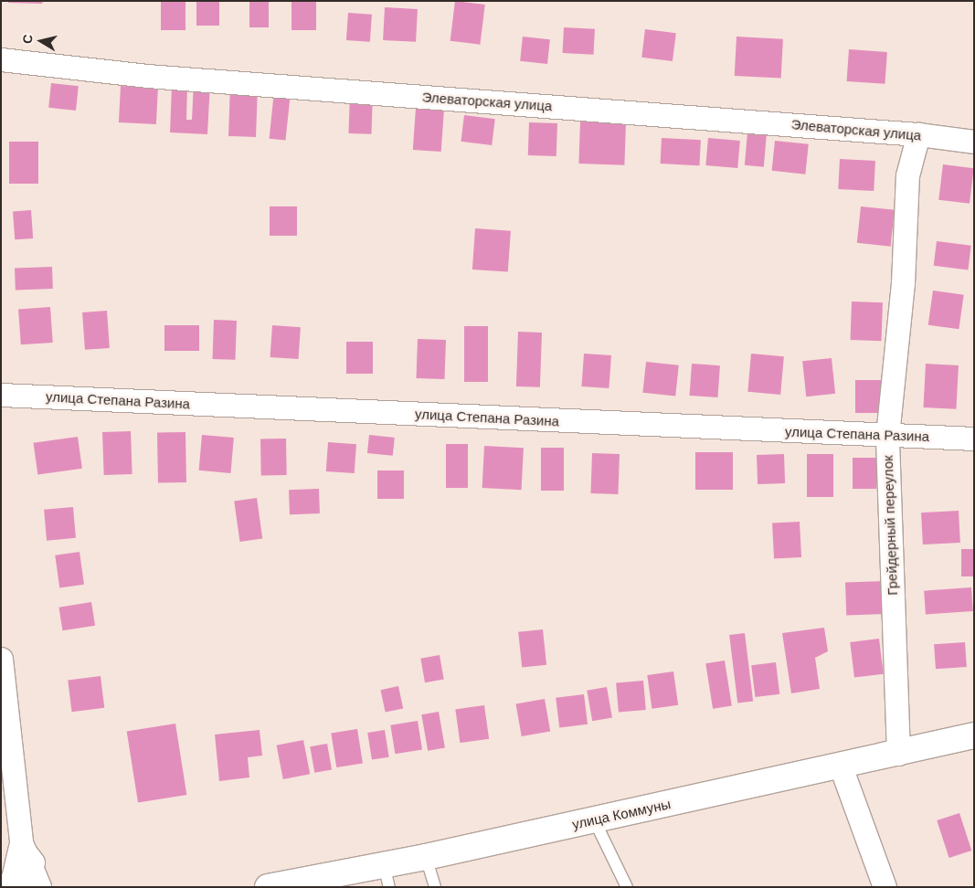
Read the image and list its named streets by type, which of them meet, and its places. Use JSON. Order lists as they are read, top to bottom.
{
  "streets": {
    "street": [
      "Элеваторская улица",
      "улица Степана Разина",
      "Грейдерный переулок",
      "улица Коммуны"
    ]
  },
  "crossings": [
    ["Элеваторская улица", "Грейдерный переулок"],
    ["улица Степана Разина", "Грейдерный переулок"],
    ["Грейдерный переулок", "улица Коммуны"]
  ],
  "north": "left"
}
